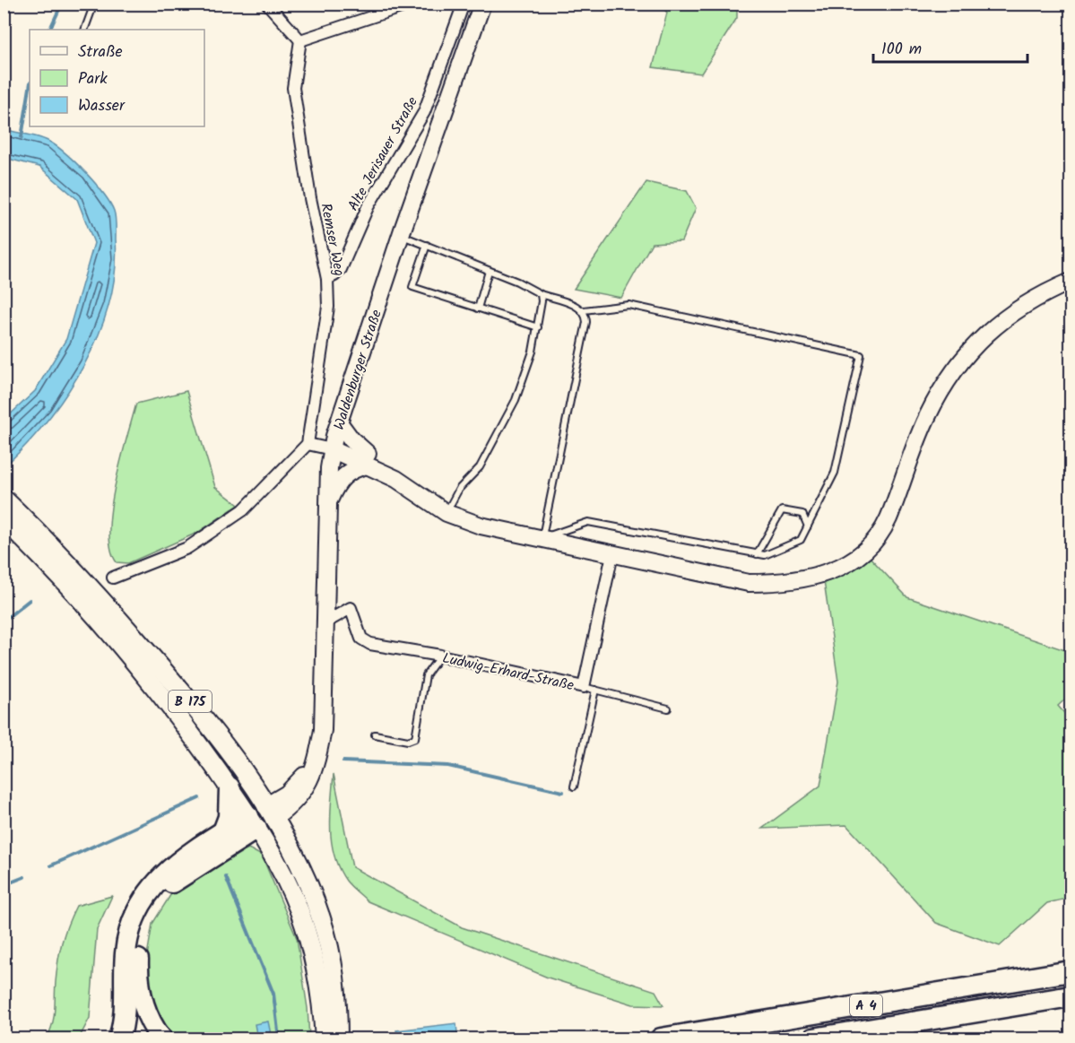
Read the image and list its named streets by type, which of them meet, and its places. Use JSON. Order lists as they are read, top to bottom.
{
  "streets": {
    "highway": ["A 4"],
    "main road": ["B 175"],
    "street": [
      "Alte Jerisauer Straße",
      "Remser Weg",
      "Waldenburger Straße",
      "Ludwig-Erhard-Straße"
    ]
  },
  "crossings": [
    ["Alte Jerisauer Straße", "Remser Weg"],
    ["Waldenburger Straße", "Ludwig-Erhard-Straße"],
    ["Waldenburger Straße", "B 175"]
  ],
  "legend": ["Straße", "Park", "Wasser"],
  "scale_bar": "100 m"
}
